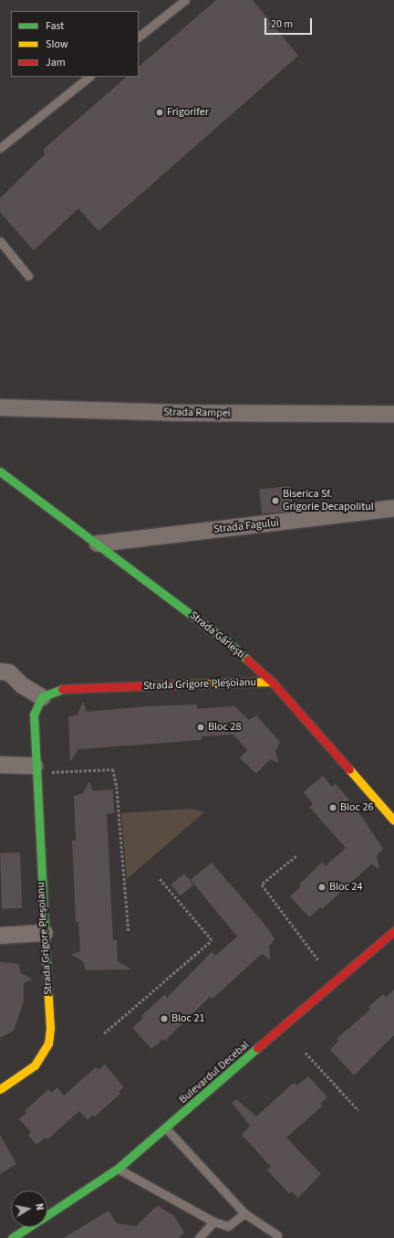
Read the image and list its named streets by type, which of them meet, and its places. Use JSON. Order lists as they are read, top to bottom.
{
  "streets": {
    "street": [
      "Strada Rampei",
      "Strada Fagului",
      "Strada Gârlești",
      "Strada Grigore Pleșoianu",
      "Bulevardul Decebal"
    ]
  },
  "crossings": [
    ["Strada Fagului", "Strada Gârlești"],
    ["Strada Gârlești", "Strada Grigore Pleșoianu"]
  ],
  "places": [
    "Frigorifer",
    "Biserica Sf. Grigorie Decapolitul",
    "Bloc 28",
    "Bloc 26",
    "Bloc 24",
    "Bloc 21"
  ],
  "legend": ["Fast", "Slow", "Jam"],
  "scale_bar": "20 m",
  "north": "right"
}
